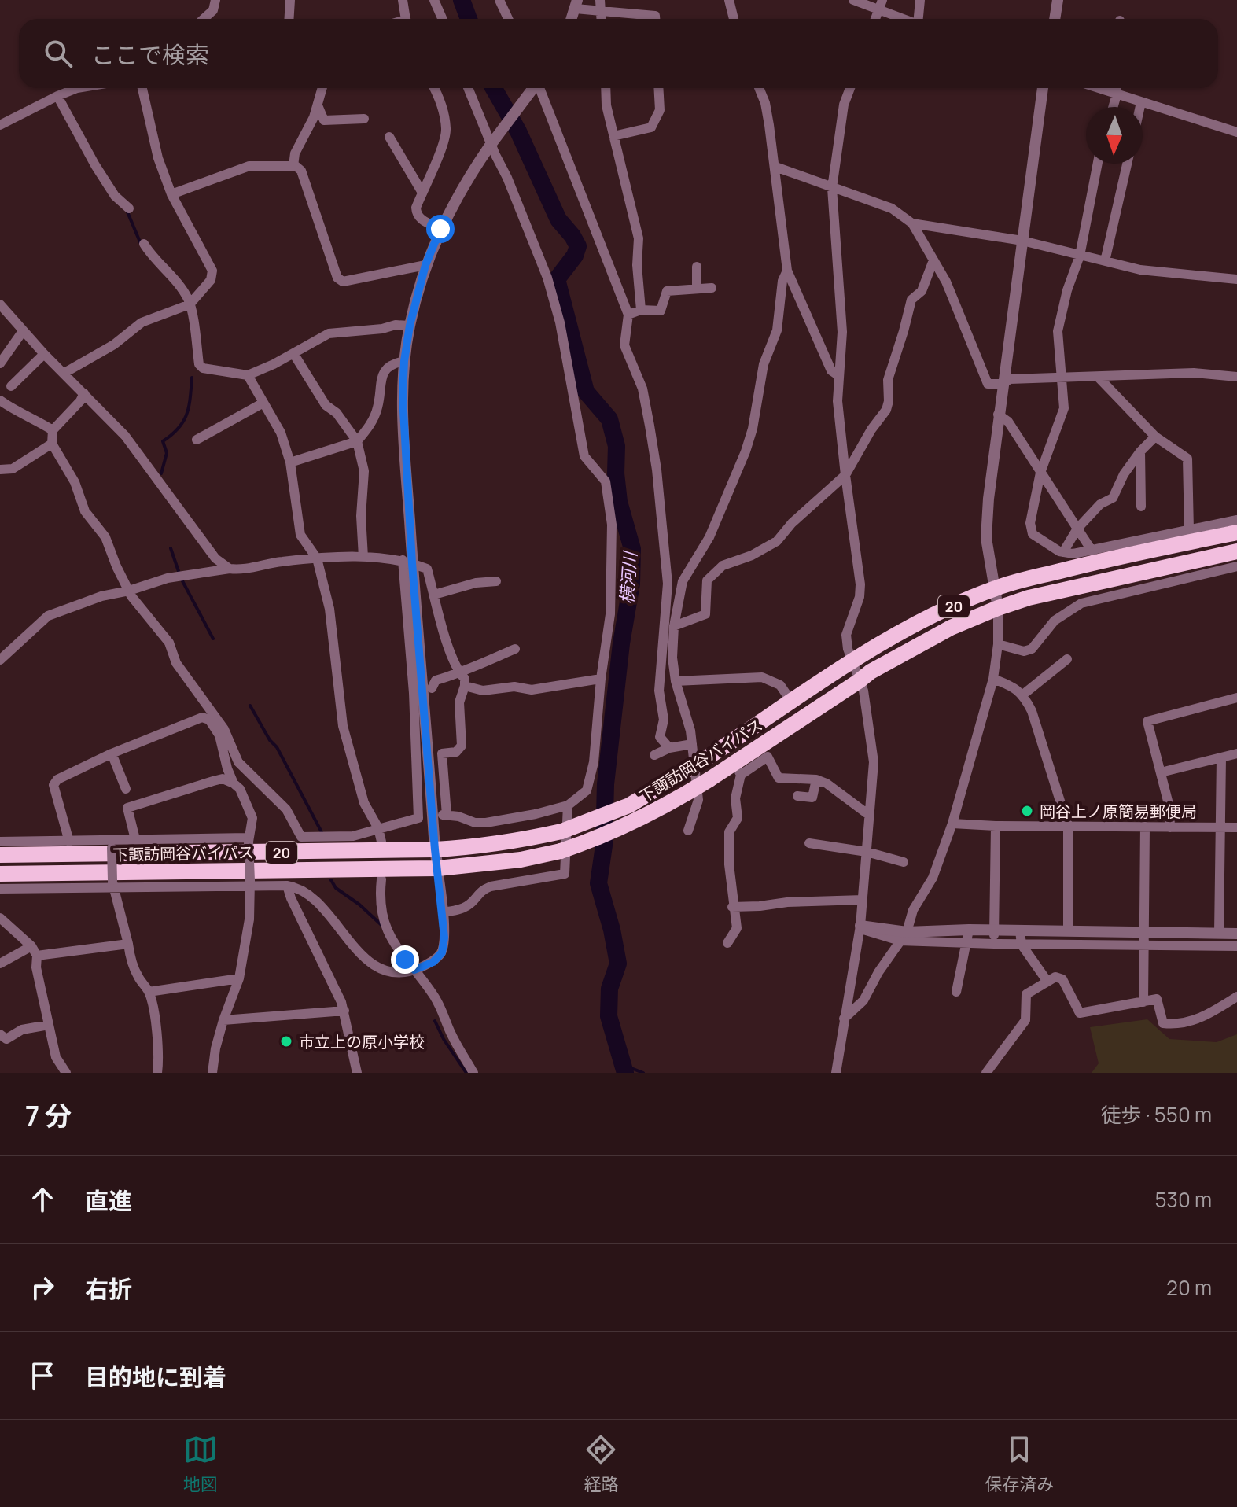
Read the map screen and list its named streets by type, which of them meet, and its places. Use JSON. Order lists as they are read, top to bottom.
{
  "streets": {
    "highway": ["20", "下諏訪岡谷バイパス"]
  },
  "water": ["横河川"],
  "places": ["岡谷上ノ原簡易郵便局", "市立上の原小学校"],
  "north": "bottom",
  "page": {
    "search": "ここで検索",
    "heading": ["7 分", "徒歩 · 550 m"],
    "list": [
      ["直進", "530 m"],
      ["右折", "20 m"],
      "目的地に到着"
    ],
    "nav": ["地図", "経路", "保存済み"]
  }
}
